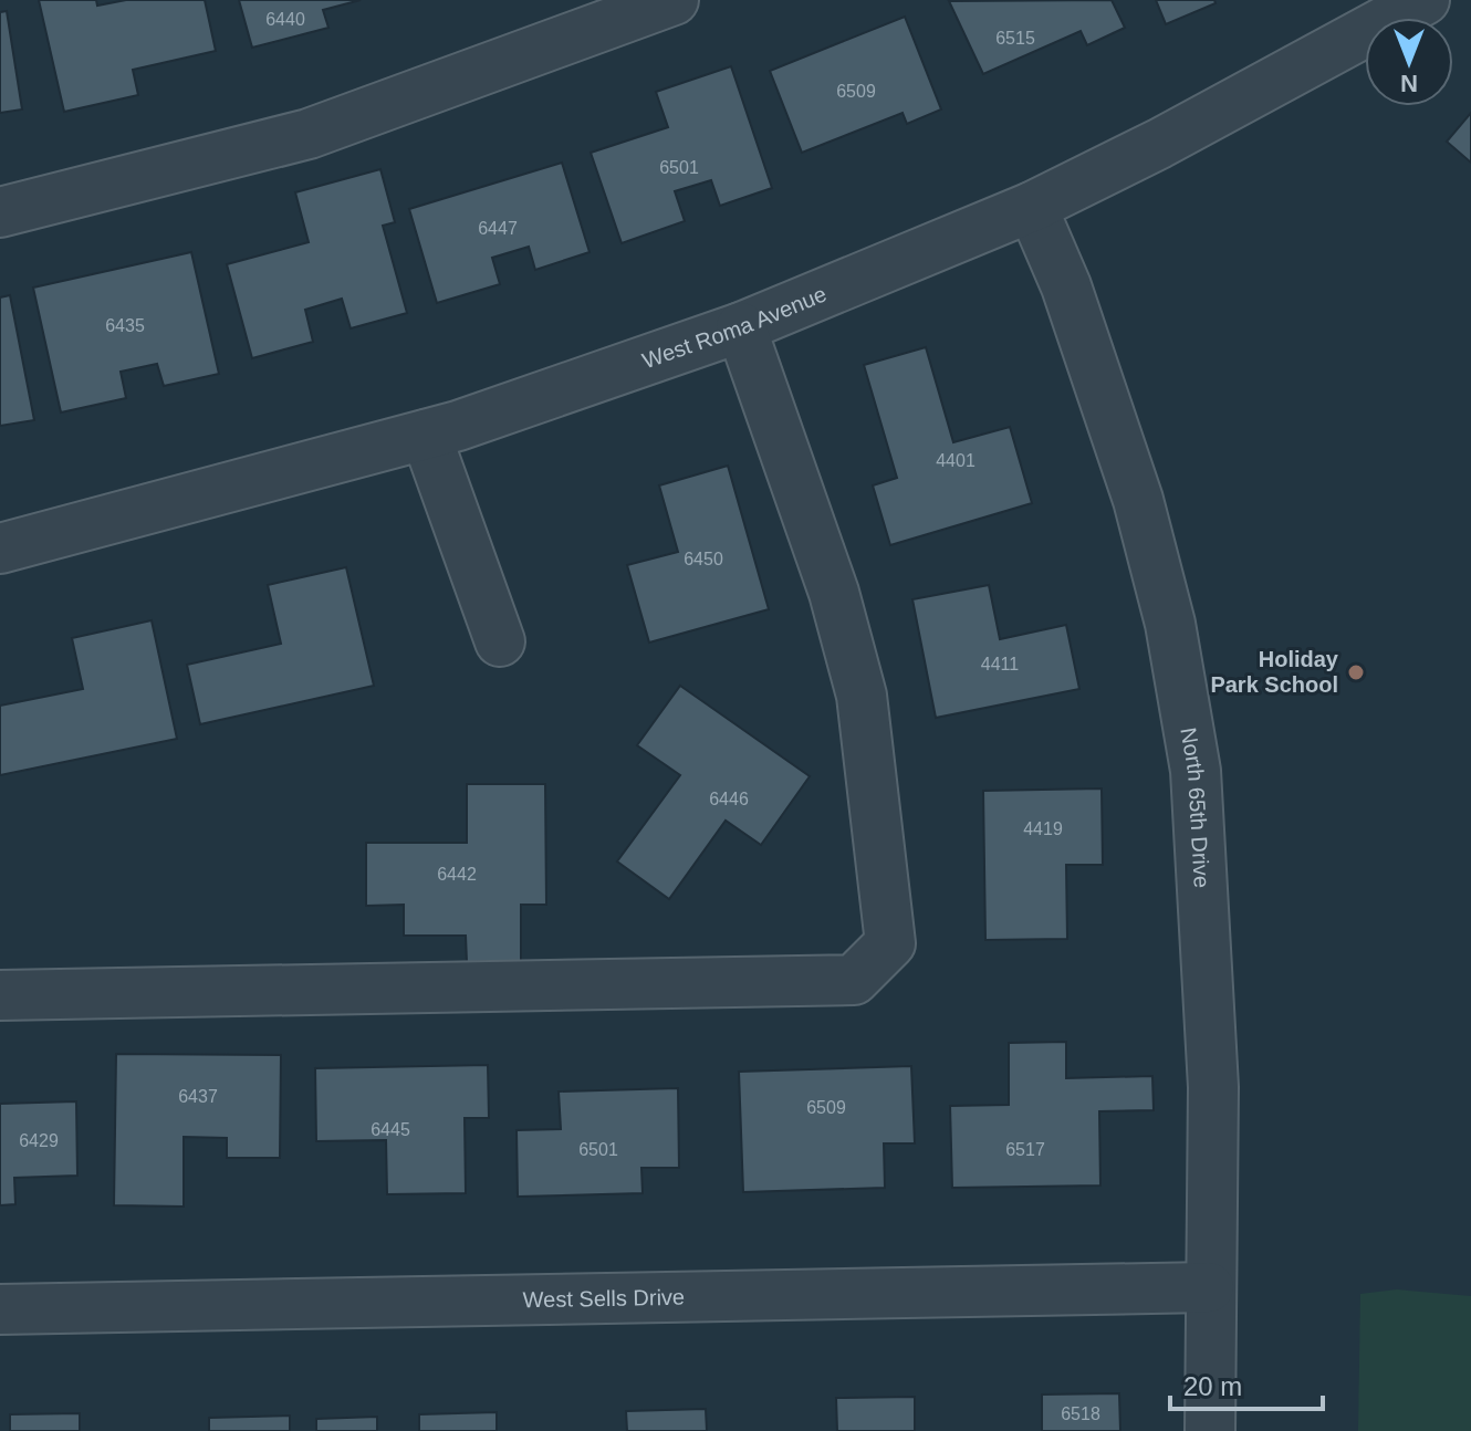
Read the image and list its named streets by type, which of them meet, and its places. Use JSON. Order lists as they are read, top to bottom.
{
  "streets": {
    "street": ["West Roma Avenue", "North 65th Drive", "West Sells Drive"]
  },
  "crossings": [
    ["West Roma Avenue", "North 65th Drive"],
    ["North 65th Drive", "West Sells Drive"]
  ],
  "places": ["Holiday Park School"],
  "house_numbers": [
    "6440",
    "6515",
    "6509",
    "6501",
    "6447",
    "6435",
    "4401",
    "6450",
    "4411",
    "6446",
    "4419",
    "6442",
    "6437",
    "6509",
    "6445",
    "6429",
    "6501",
    "6517",
    "6518"
  ],
  "scale_bar": "20 m",
  "north": "bottom"
}
